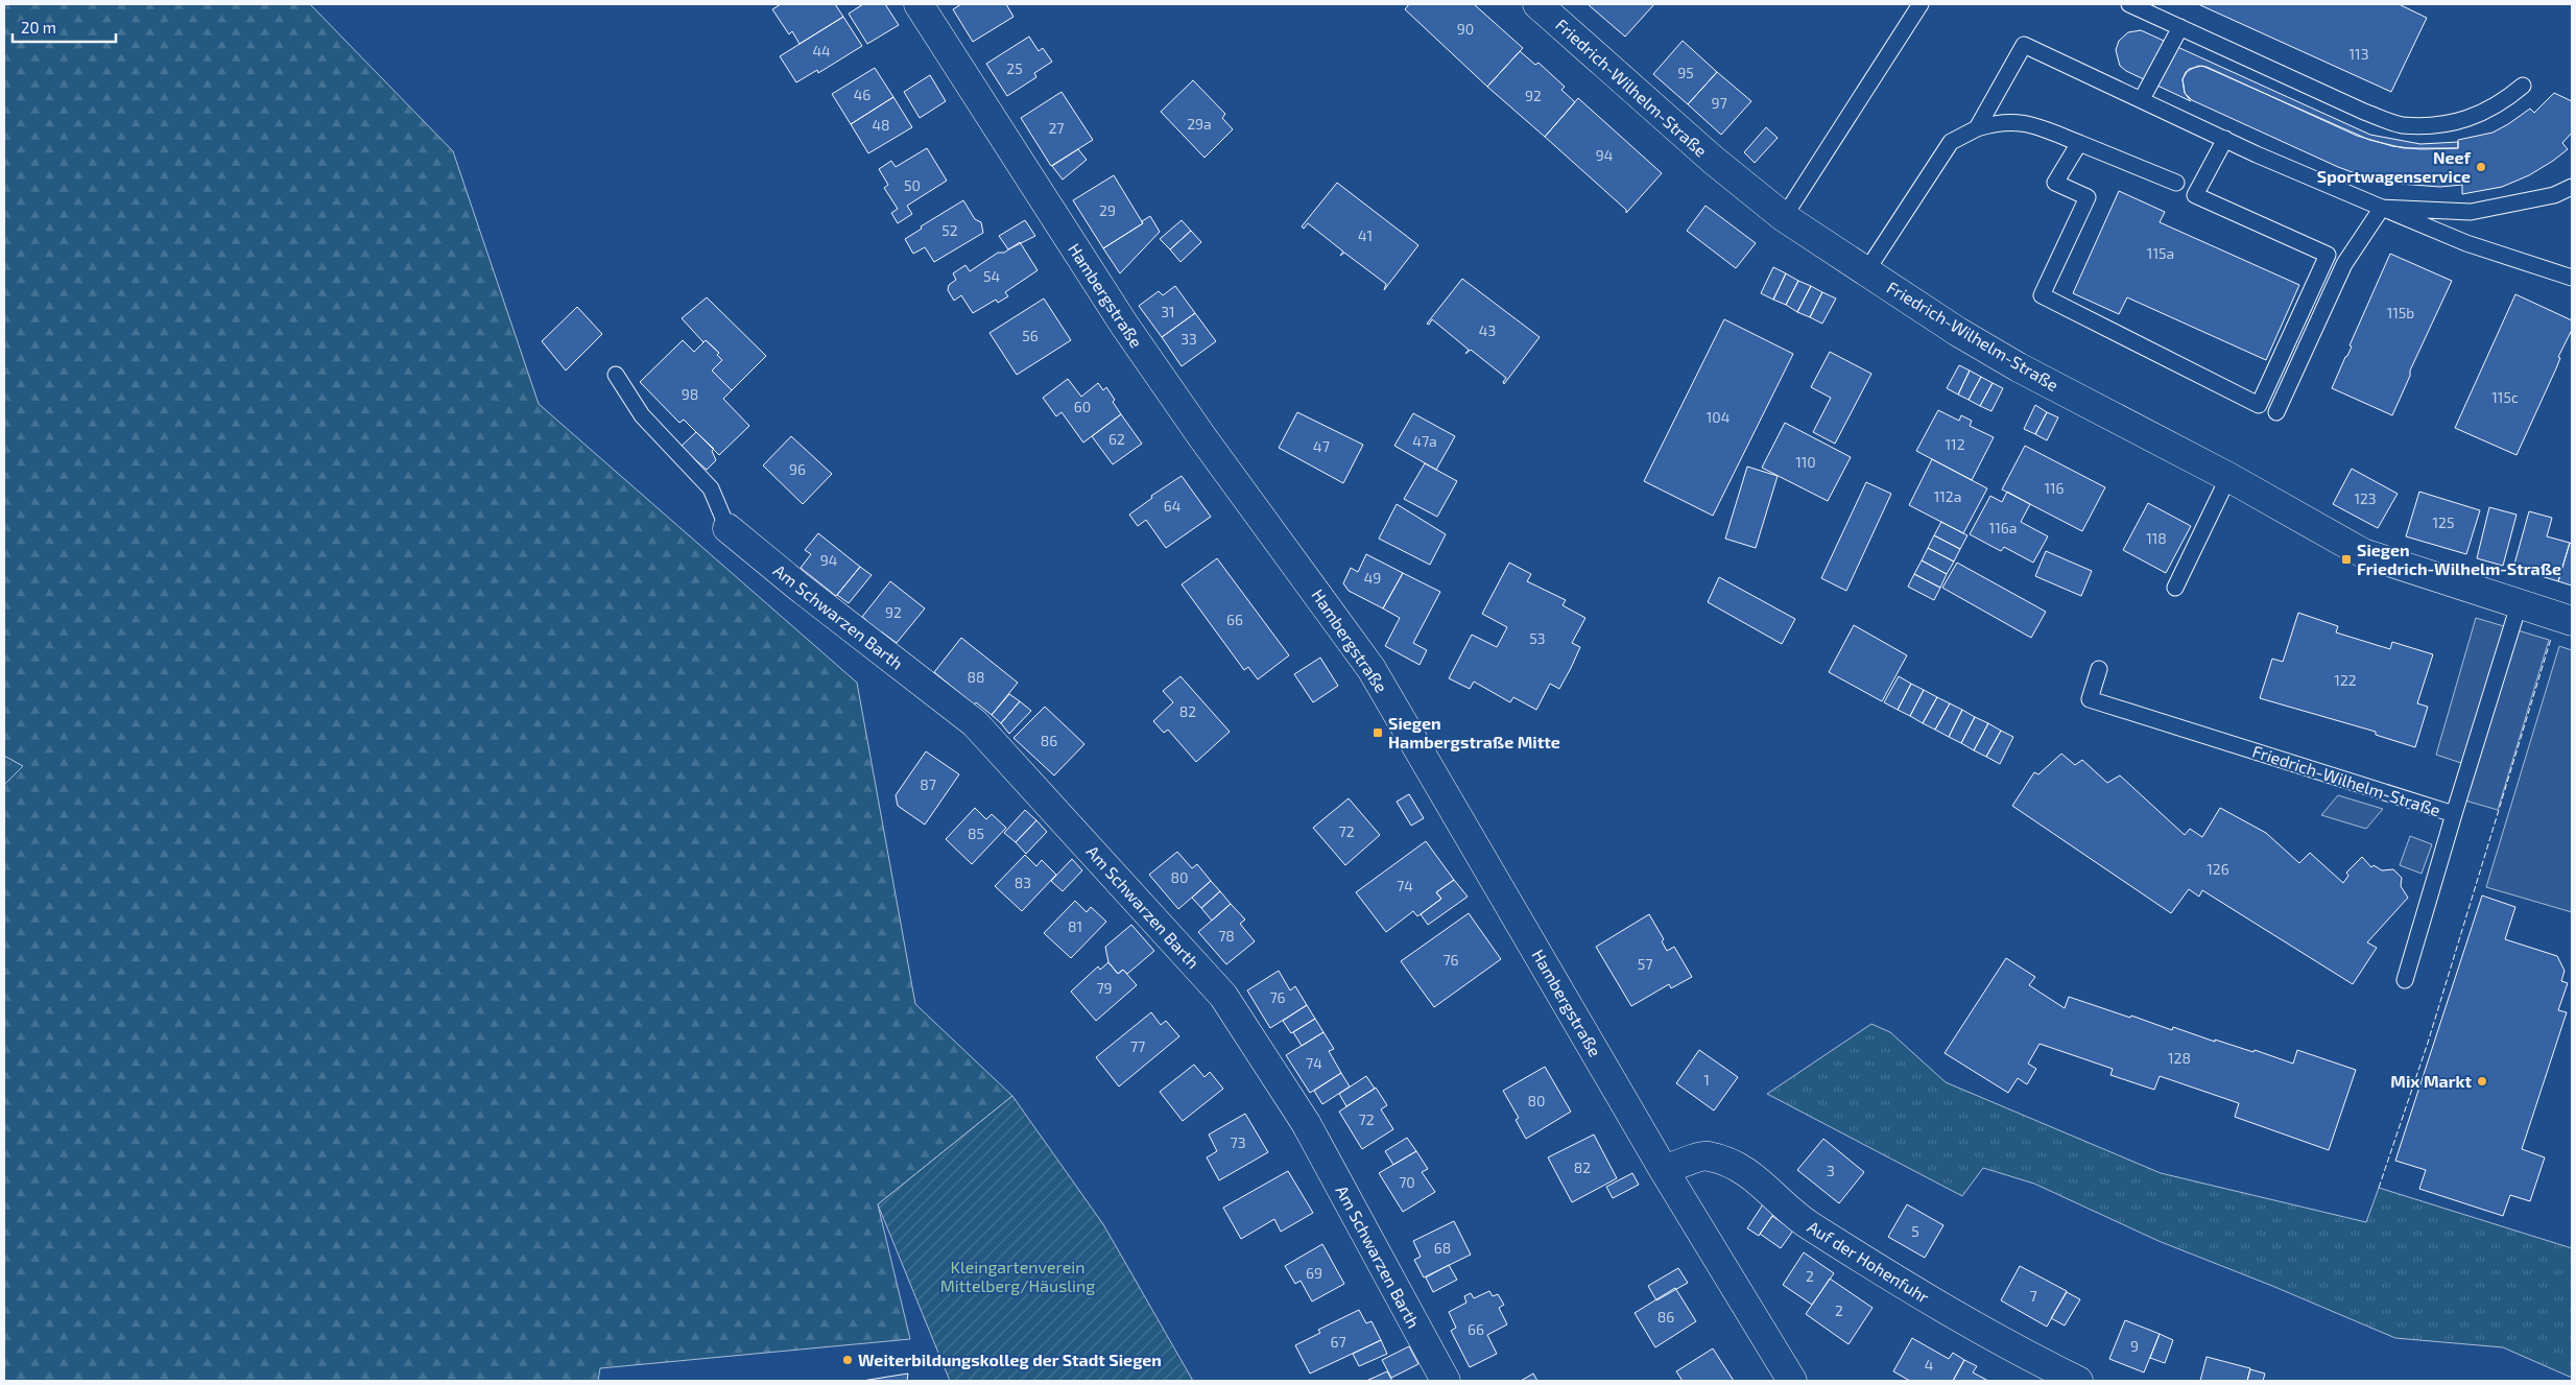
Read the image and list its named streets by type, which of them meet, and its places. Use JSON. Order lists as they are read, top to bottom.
{
  "streets": {
    "street": [
      "Friedrich-Wilhelm-Straße",
      "Hambergstraße",
      "Am Schwarzen Barth",
      "Auf der Hohenfuhr"
    ]
  },
  "crossings": [
    ["Hambergstraße", "Auf der Hohenfuhr"]
  ],
  "parks": ["Kleingartenverein Mittelberg/Häusling"],
  "places": {
    "other": ["Neef Sportwagenservice", "Mix Markt", "Weiterbildungskolleg der Stadt Siegen"],
    "transit": ["Siegen Friedrich-Wilhelm-Straße", "Siegen Hambergstraße Mitte"]
  },
  "house_numbers": [
    "90",
    "44",
    "113",
    "25",
    "95",
    "46",
    "92",
    "97",
    "29a",
    "48",
    "27",
    "94",
    "50",
    "29",
    "52",
    "41",
    "115a",
    "54",
    "31",
    "115b",
    "43",
    "56",
    "33",
    "98",
    "115c",
    "60",
    "104",
    "62",
    "47a",
    "112",
    "47",
    "110",
    "96",
    "116",
    "112a",
    "123",
    "64",
    "125",
    "116a",
    "118",
    "94",
    "49",
    "92",
    "66",
    "53",
    "88",
    "122",
    "82",
    "86",
    "87",
    "72",
    "85",
    "126",
    "80",
    "83",
    "74",
    "81",
    "78",
    "76",
    "57",
    "79",
    "76",
    "77",
    "128",
    "74",
    "1",
    "80",
    "72",
    "73",
    "82",
    "3",
    "70",
    "5",
    "68",
    "69",
    "2",
    "7",
    "2",
    "86",
    "66",
    "67",
    "9",
    "4"
  ],
  "scale_bar": "20 m"
}
